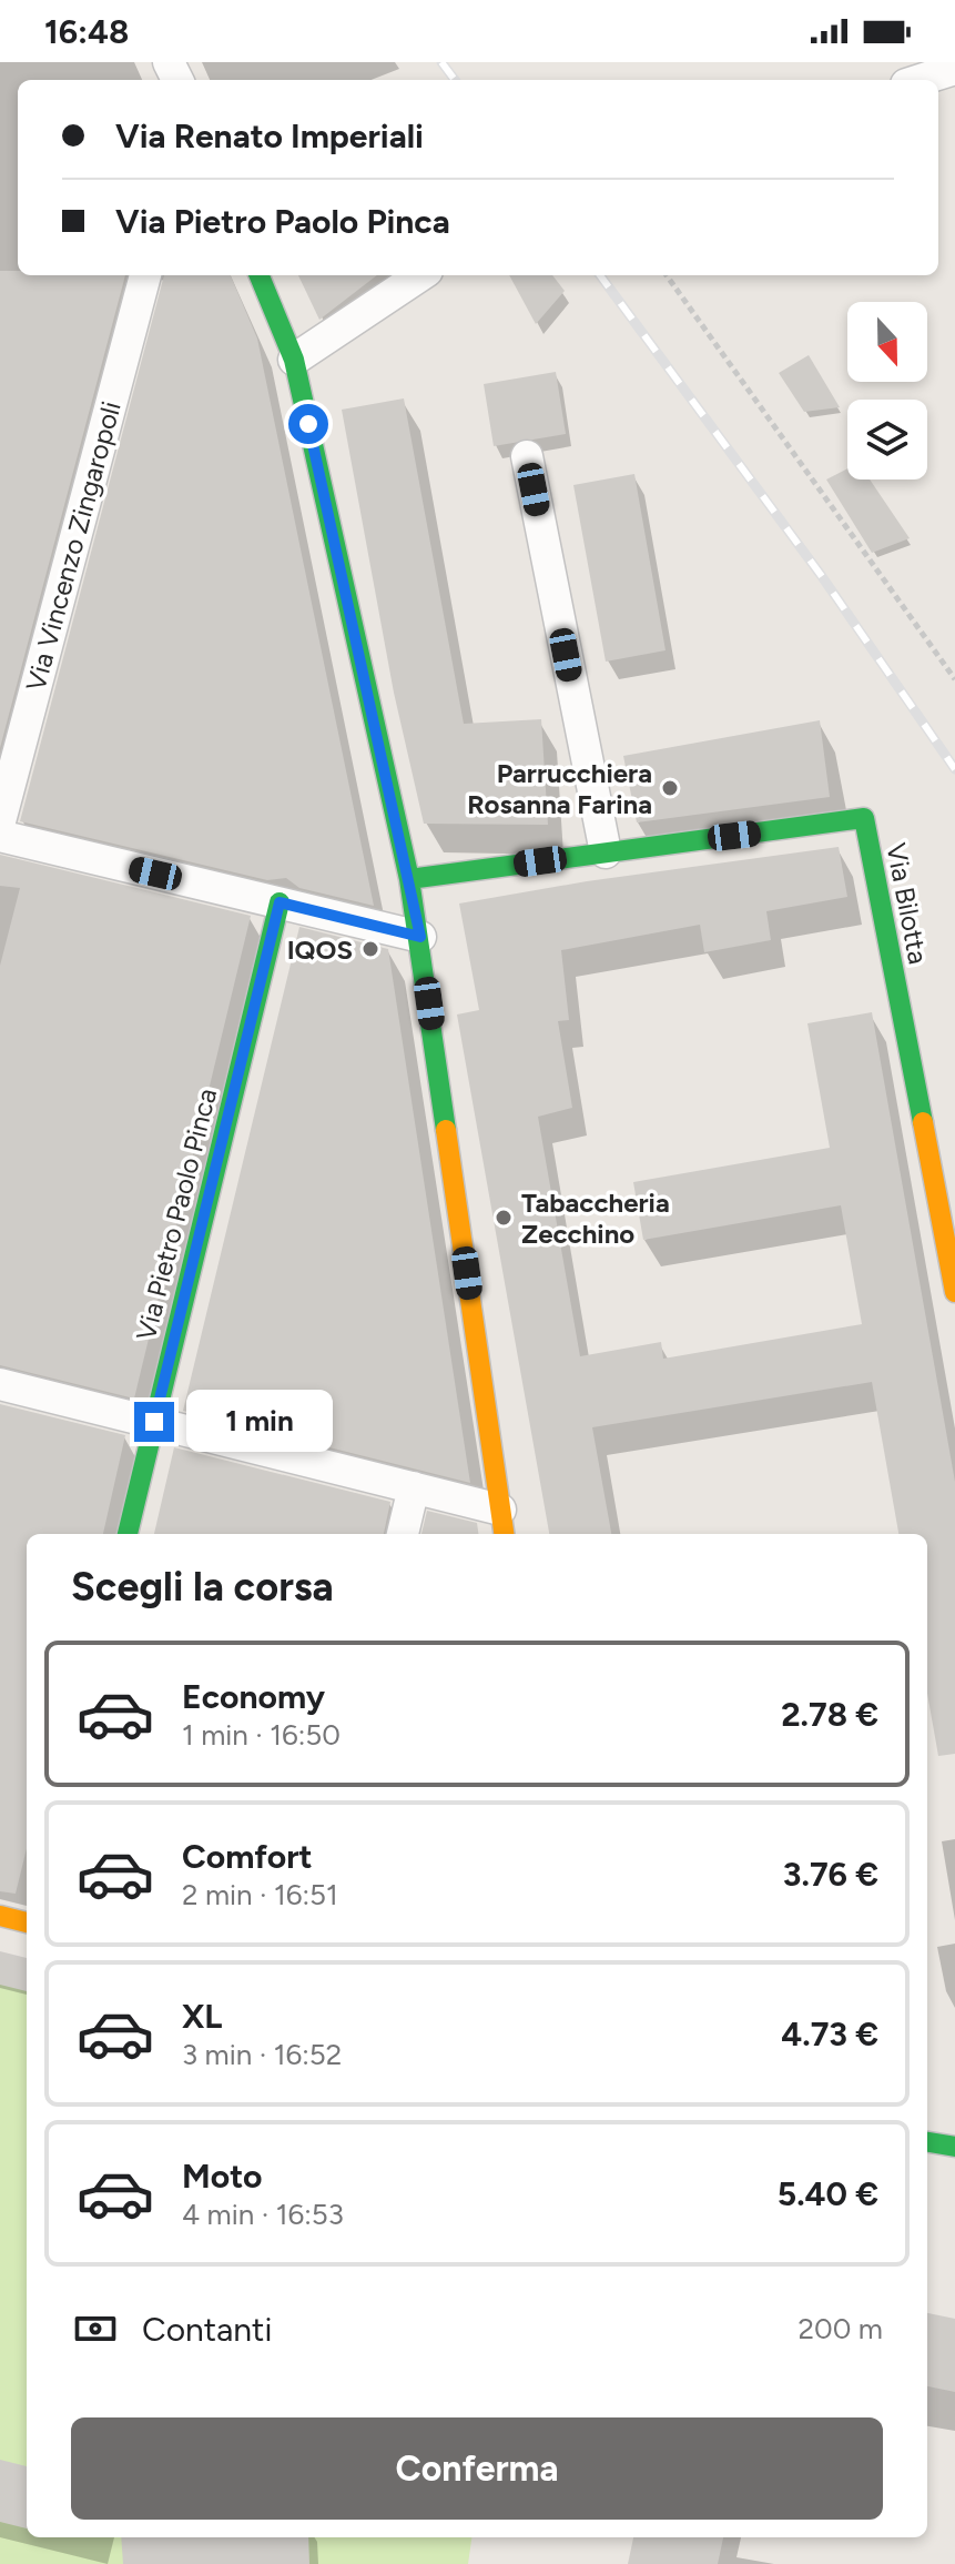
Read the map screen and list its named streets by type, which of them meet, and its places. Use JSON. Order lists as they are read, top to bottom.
{
  "streets": {
    "street": ["Via Vincenzo Zingaropoli", "Via Bilotta", "Via Pietro Paolo Pinca"]
  },
  "places": ["Parrucchiera Rosanna Farina", "IQOS", "Tabaccheria Zecchino"],
  "north": "bottom",
  "page": {
    "status": "16:48",
    "banner": ["Via Renato Imperiali", "Via Pietro Paolo Pinca"],
    "bubble": "1 min",
    "heading": "Scegli la corsa",
    "list": [
      {
        "name": "Economy",
        "note": "1 min · 16:50",
        "value": "2.78 €"
      },
      {
        "name": "Comfort",
        "note": "2 min · 16:51",
        "value": "3.76 €"
      },
      {
        "name": "XL",
        "note": "3 min · 16:52",
        "value": "4.73 €"
      },
      {
        "name": "Moto",
        "note": "4 min · 16:53",
        "value": "5.40 €"
      }
    ],
    "pay": ["Contanti", "200 m"],
    "buttons": "Conferma"
  }
}
